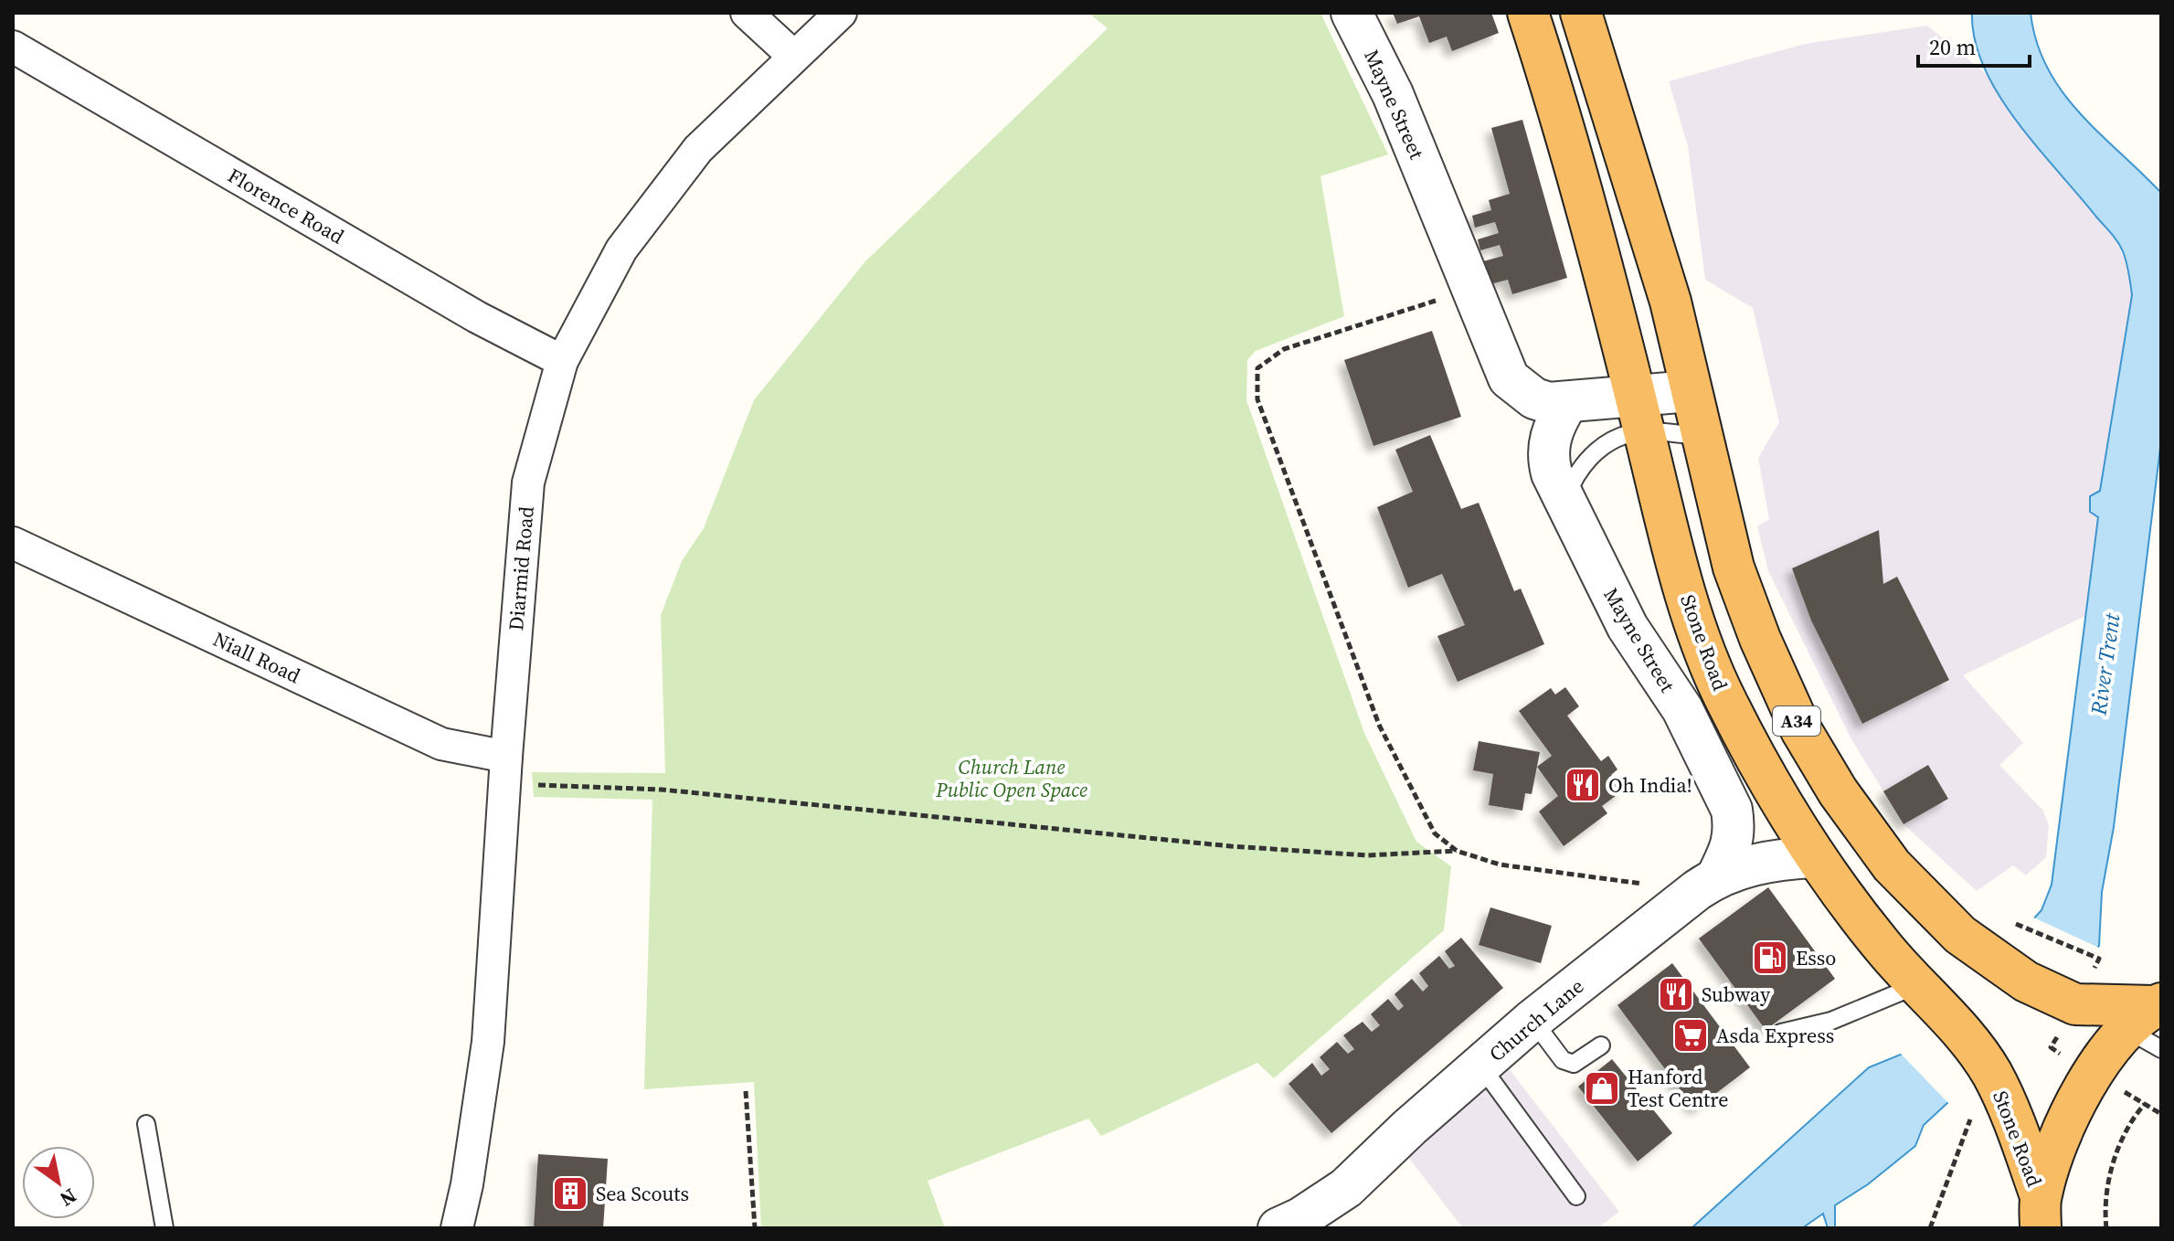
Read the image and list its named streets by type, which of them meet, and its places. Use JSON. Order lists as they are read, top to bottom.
{
  "streets": {
    "highway": ["Stone Road", "A34"],
    "street": [
      "Mayne Street",
      "Florence Road",
      "Diarmid Road",
      "Niall Road",
      "Church Lane"
    ]
  },
  "crossings": [
    ["Mayne Street", "Stone Road"],
    ["Mayne Street", "A34"],
    ["Mayne Street", "Church Lane"],
    ["Florence Road", "Diarmid Road"],
    ["Diarmid Road", "Niall Road"],
    ["Stone Road", "Church Lane"]
  ],
  "water": ["River Trent"],
  "parks": ["Church Lane Public Open Space"],
  "places": {
    "restaurant": ["Oh India!", "Subway"],
    "fuel station": ["Esso"],
    "supermarket": ["Asda Express"],
    "shop": ["Hanford Test Centre"],
    "building": ["Sea Scouts"]
  },
  "scale_bar": "20 m",
  "north": "bottom right"
}
